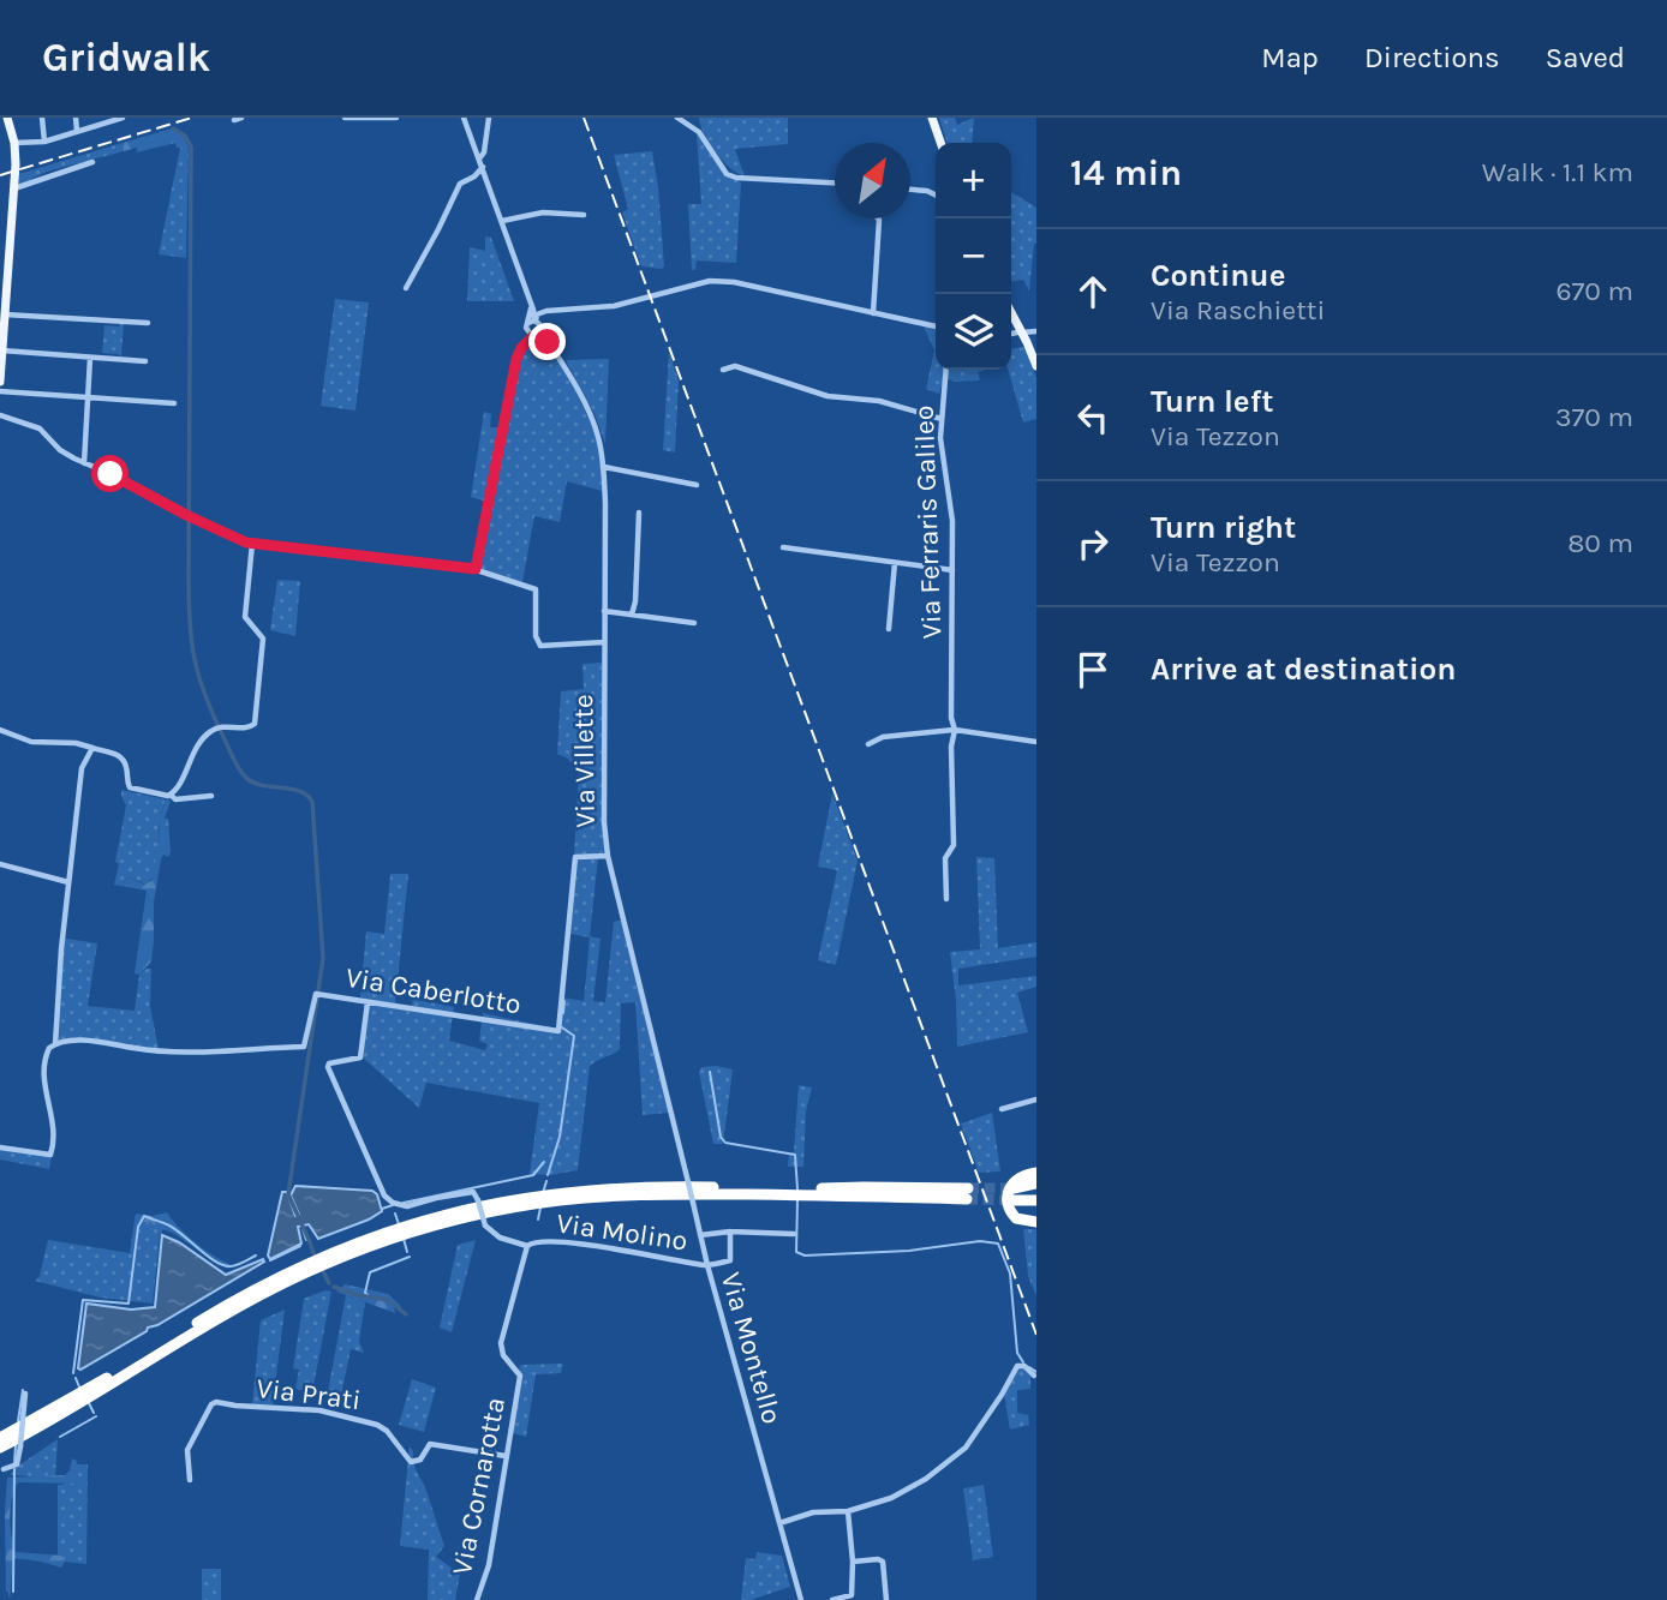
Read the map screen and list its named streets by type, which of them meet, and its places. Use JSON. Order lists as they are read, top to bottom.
{
  "streets": {
    "street": [
      "Via Ferraris Galileo",
      "Via Villette",
      "Via Caberlotto",
      "Via Molino",
      "Via Montello",
      "Via Prati",
      "Via Cornarotta"
    ]
  },
  "crossings": [
    ["Via Villette", "Via Caberlotto"],
    ["Via Villette", "Via Montello"],
    ["Via Caberlotto", "Via Molino"],
    ["Via Molino", "Via Montello"],
    ["Via Molino", "Via Cornarotta"],
    ["Via Prati", "Via Cornarotta"]
  ],
  "north": "top right",
  "page": {
    "header": "Gridwalk",
    "nav": ["Map", "Directions", "Saved"],
    "heading": ["14 min", "Walk · 1.1 km"],
    "map_buttons": ["+", "−"],
    "list": [
      ["Continue", "Via Raschietti", "670 m"],
      ["Turn left", "Via Tezzon", "370 m"],
      ["Turn right", "Via Tezzon", "80 m"],
      "Arrive at destination"
    ]
  }
}
